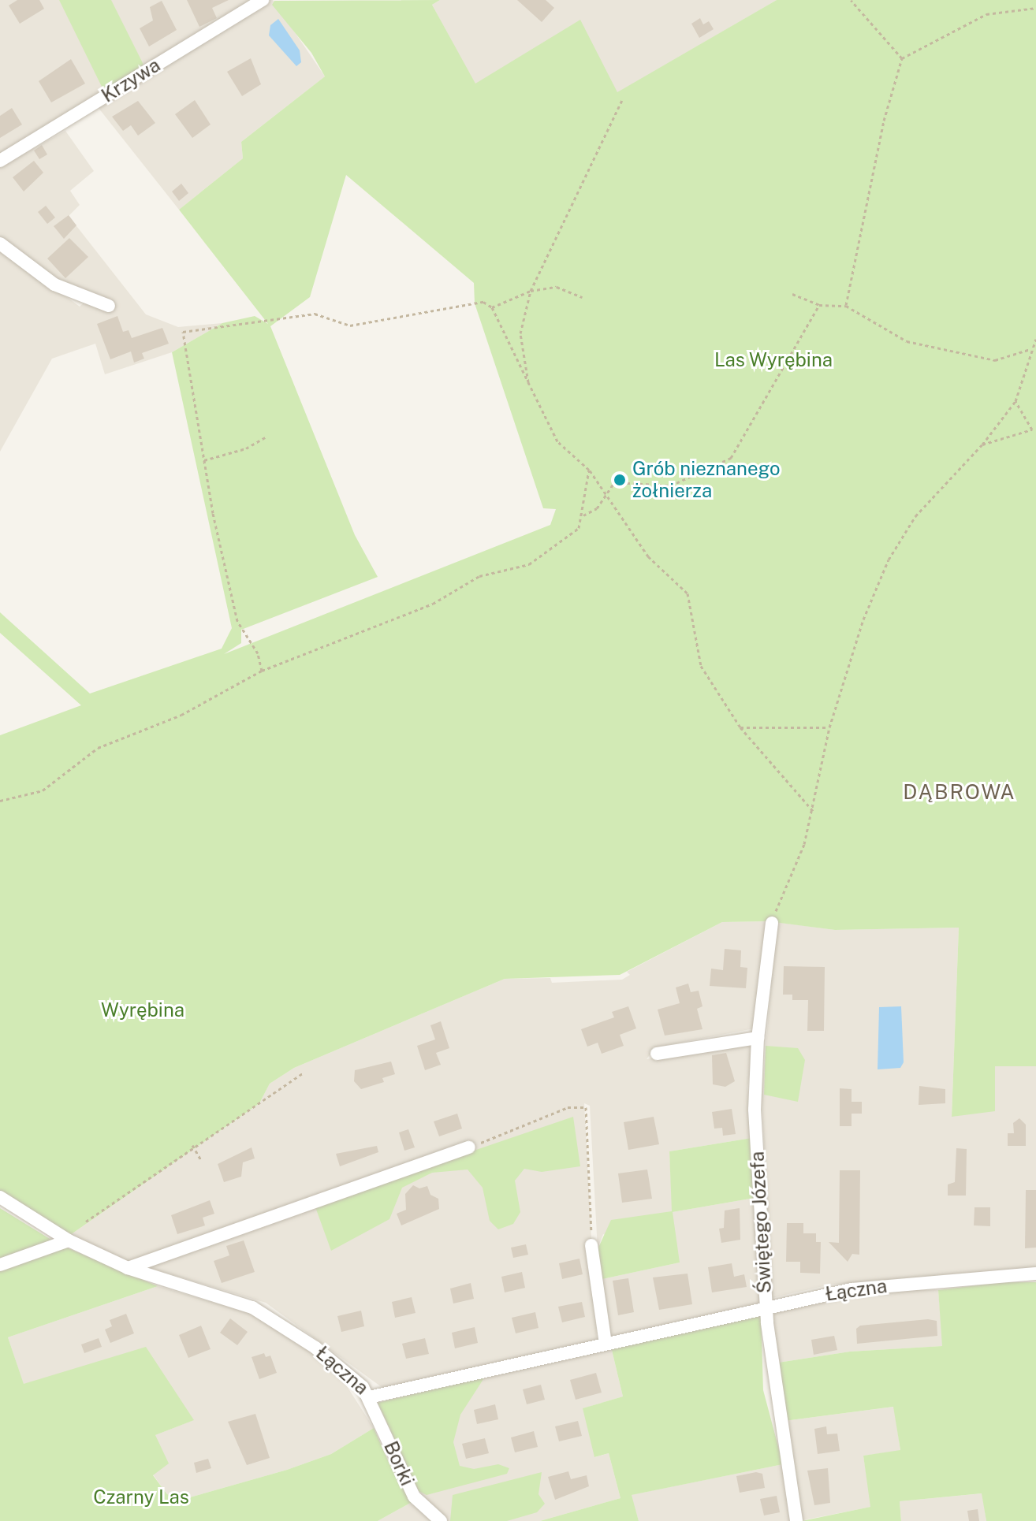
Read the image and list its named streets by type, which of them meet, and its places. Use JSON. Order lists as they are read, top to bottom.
{
  "streets": {
    "street": [
      "Krzywa",
      "Świętego Józefa",
      "Łączna",
      "Borki"
    ]
  },
  "crossings": [
    ["Świętego Józefa", "Łączna"],
    ["Łączna", "Borki"]
  ],
  "districts": ["DĄBROWA"],
  "parks": ["Las Wyrębina", "Wyrębina", "Czarny Las"],
  "places": ["Grób nieznanego żołnierza"]
}
